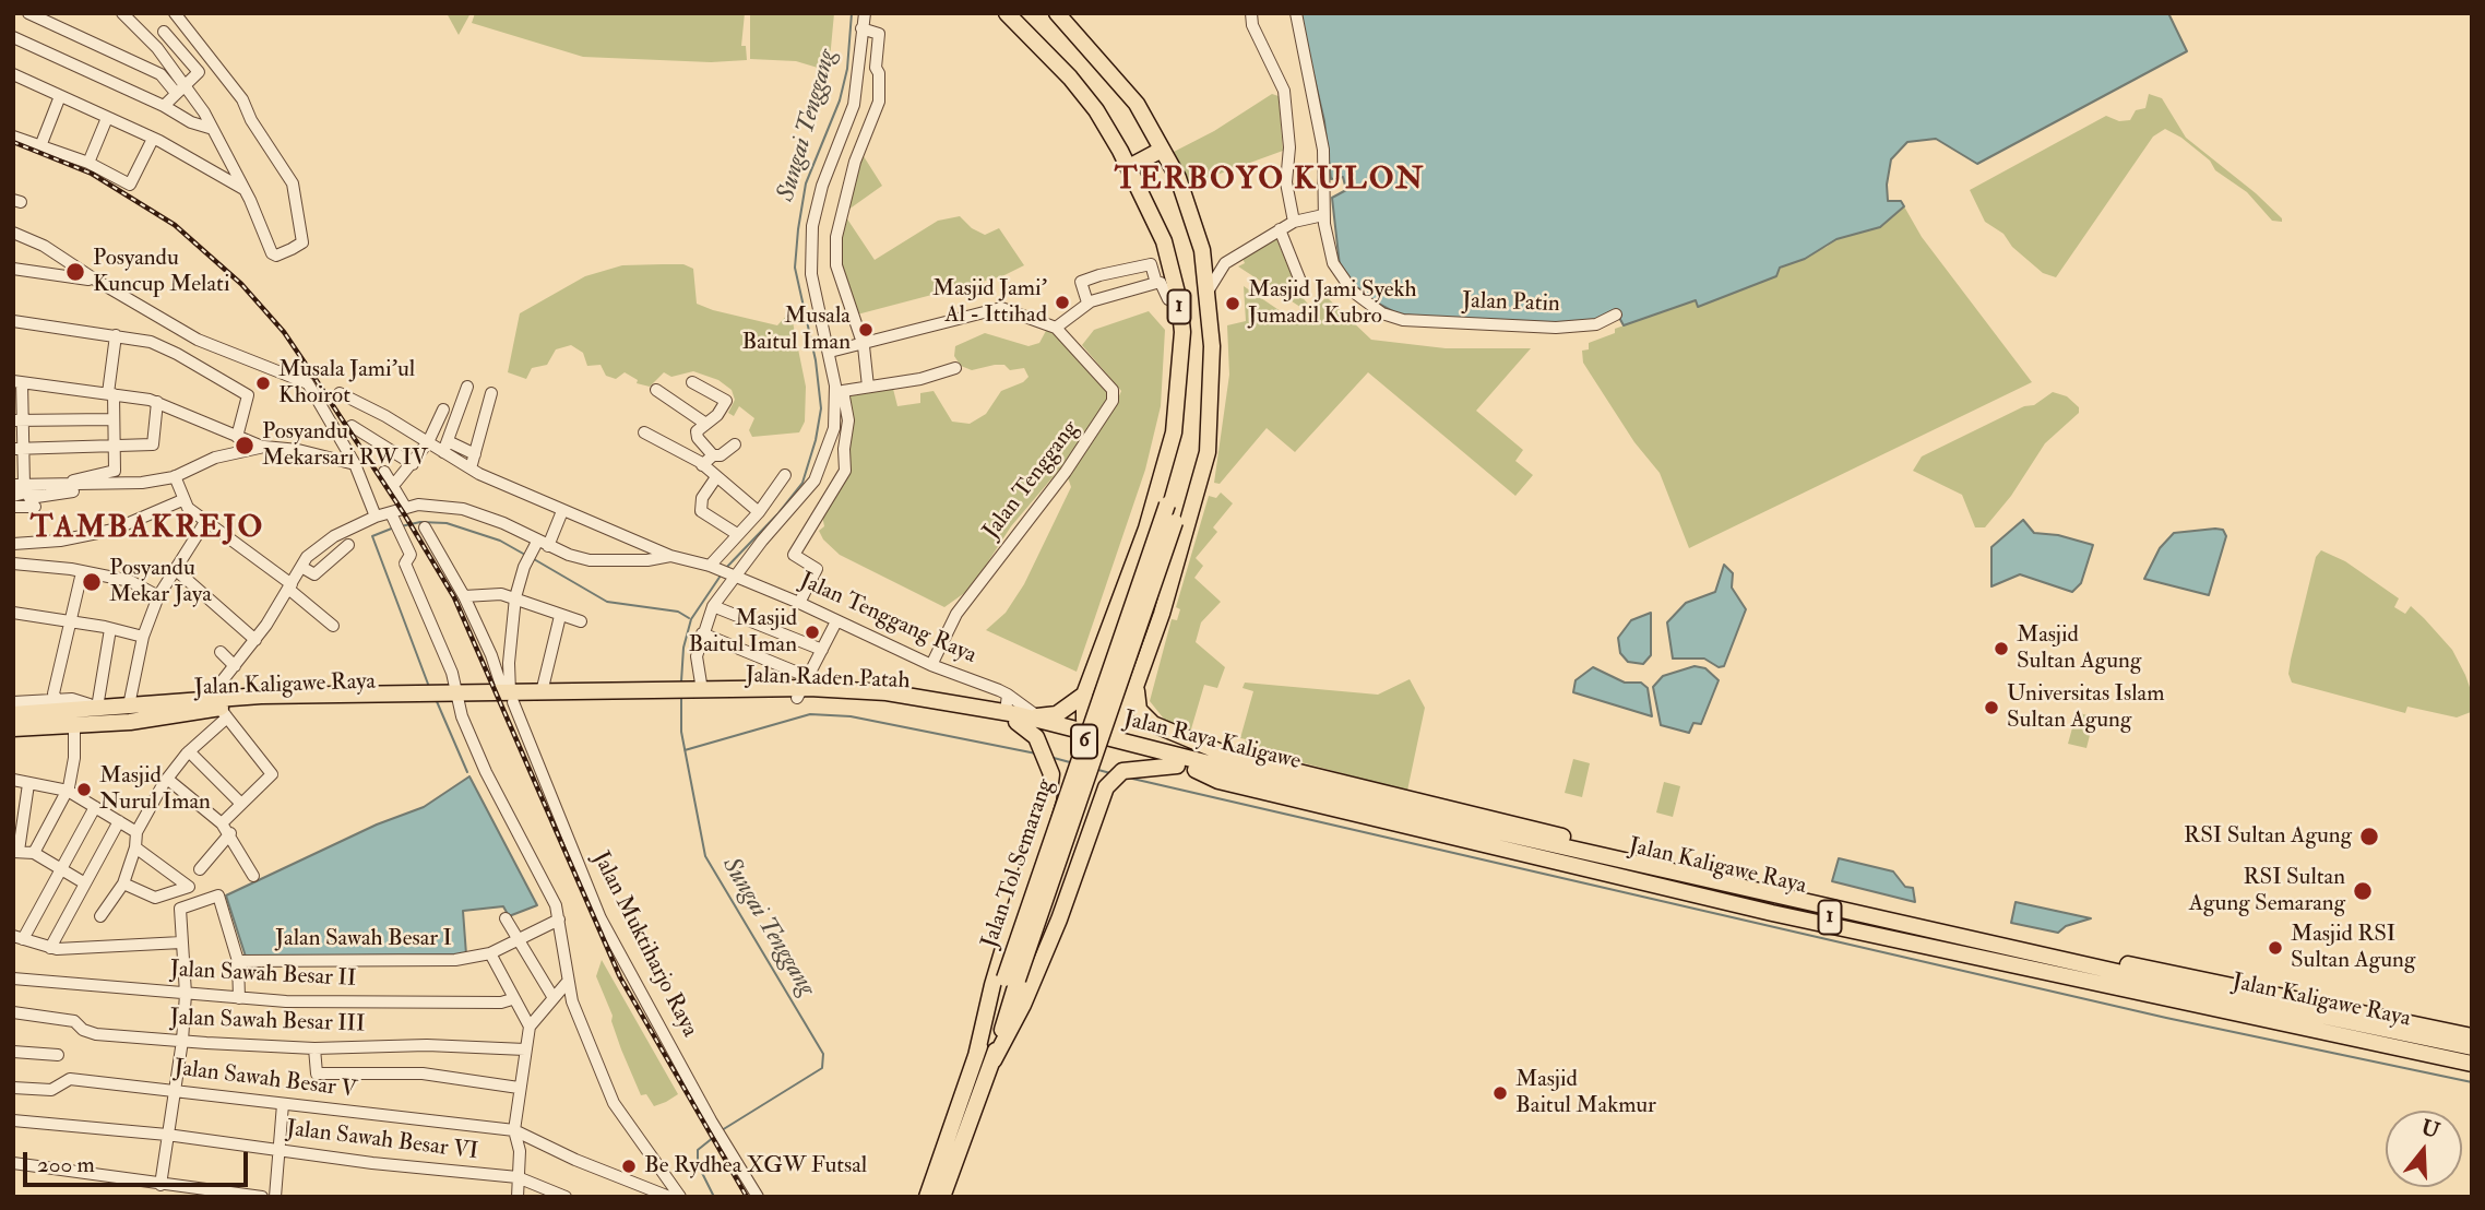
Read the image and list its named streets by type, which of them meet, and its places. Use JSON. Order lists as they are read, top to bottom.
{
  "streets": {
    "highway": [
      "1",
      "Jalan Raden Patah",
      "Jalan Kaligawe Raya",
      "6",
      "Jalan Raya Kaligawe",
      "Jalan Tol Semarang"
    ],
    "street": [
      "Jalan Patin",
      "Jalan Tenggang",
      "Jalan Tenggang Raya",
      "Jalan Sawah Besar I",
      "Jalan Muktiharjo Raya",
      "Jalan Sawah Besar II",
      "Jalan Sawah Besar III",
      "Jalan Sawah Besar V",
      "Jalan Sawah Besar VI"
    ]
  },
  "crossings": [
    ["1", "Jalan Raden Patah"],
    ["1", "Jalan Kaligawe Raya"],
    ["1", "Jalan Raya Kaligawe"],
    ["1", "Jalan Tol Semarang"],
    ["Jalan Tenggang", "Jalan Tenggang Raya"],
    ["Jalan Raden Patah", "Jalan Kaligawe Raya"],
    ["Jalan Raden Patah", "Jalan Raya Kaligawe"],
    ["Jalan Raden Patah", "Jalan Muktiharjo Raya"],
    ["Jalan Kaligawe Raya", "Jalan Raya Kaligawe"],
    ["Jalan Kaligawe Raya", "Jalan Muktiharjo Raya"]
  ],
  "districts": ["TERBOYO KULON", "TAMBAKREJO"],
  "water": ["Sungai Tenggang"],
  "places": [
    "Posyandu Kuncup Melati",
    "Masjid Jami' Al - Ittihad",
    "Masjid Jami Syekh Jumadil Kubro",
    "Musala Baitul Iman",
    "Musala Jami'ul Khoirot",
    "Posyandu Mekarsari RW IV",
    "Posyandu Mekar Jaya",
    "Masjid Baitul Iman",
    "Masjid Sultan Agung",
    "Universitas Islam Sultan Agung",
    "Masjid Nurul Iman",
    "RSI Sultan Agung",
    "RSI Sultan Agung Semarang",
    "Masjid RSI Sultan Agung",
    "Masjid Baitul Makmur",
    "Be Rydhea XGW Futsal"
  ],
  "scale_bar": "200 m",
  "north": "top"
}
